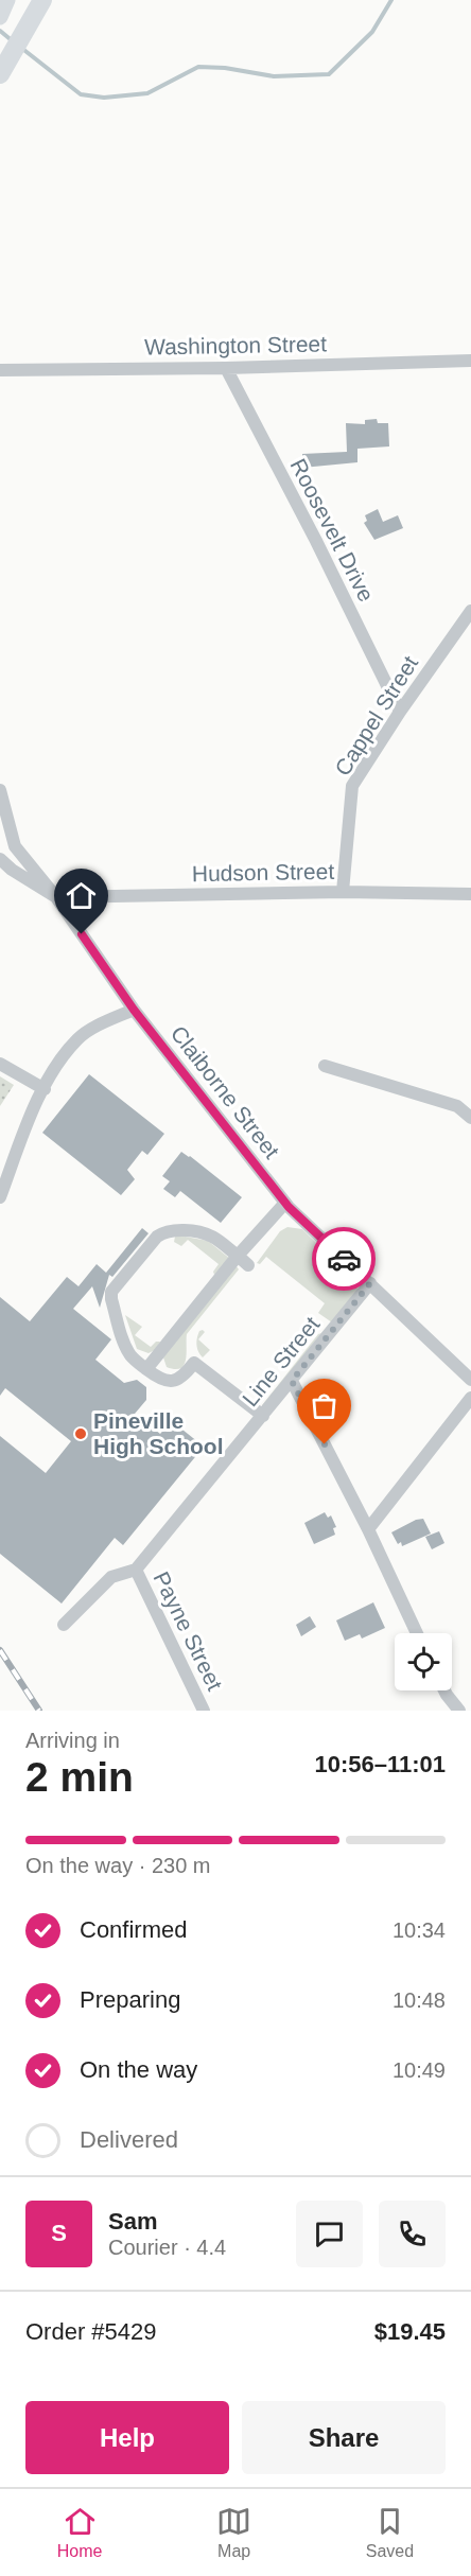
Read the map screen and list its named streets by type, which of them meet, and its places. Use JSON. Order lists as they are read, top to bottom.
{
  "streets": {
    "street": [
      "Washington Street",
      "Roosevelt Drive",
      "Cappel Street",
      "Hudson Street",
      "Claiborne Street",
      "Line Street",
      "Payne Street"
    ]
  },
  "crossings": [
    ["Washington Street", "Roosevelt Drive"],
    ["Roosevelt Drive", "Cappel Street"],
    ["Cappel Street", "Hudson Street"],
    ["Hudson Street", "Claiborne Street"],
    ["Claiborne Street", "Line Street"],
    ["Line Street", "Payne Street"]
  ],
  "places": ["Pineville High School"],
  "page": {
    "heading": ["2 min", "Arriving in", "10:56–11:01"],
    "panel": [
      "Sam",
      "Courier · 4.4",
      "Order #5429",
      "$19.45"
    ],
    "bar": "On the way · 230 m",
    "list": [
      ["Confirmed", "10:34"],
      ["Preparing", "10:48"],
      ["On the way", "10:49"],
      "Delivered"
    ],
    "round": "S",
    "buttons": ["Help", "Share"],
    "tabs": ["Home", "Map", "Saved"]
  }
}
